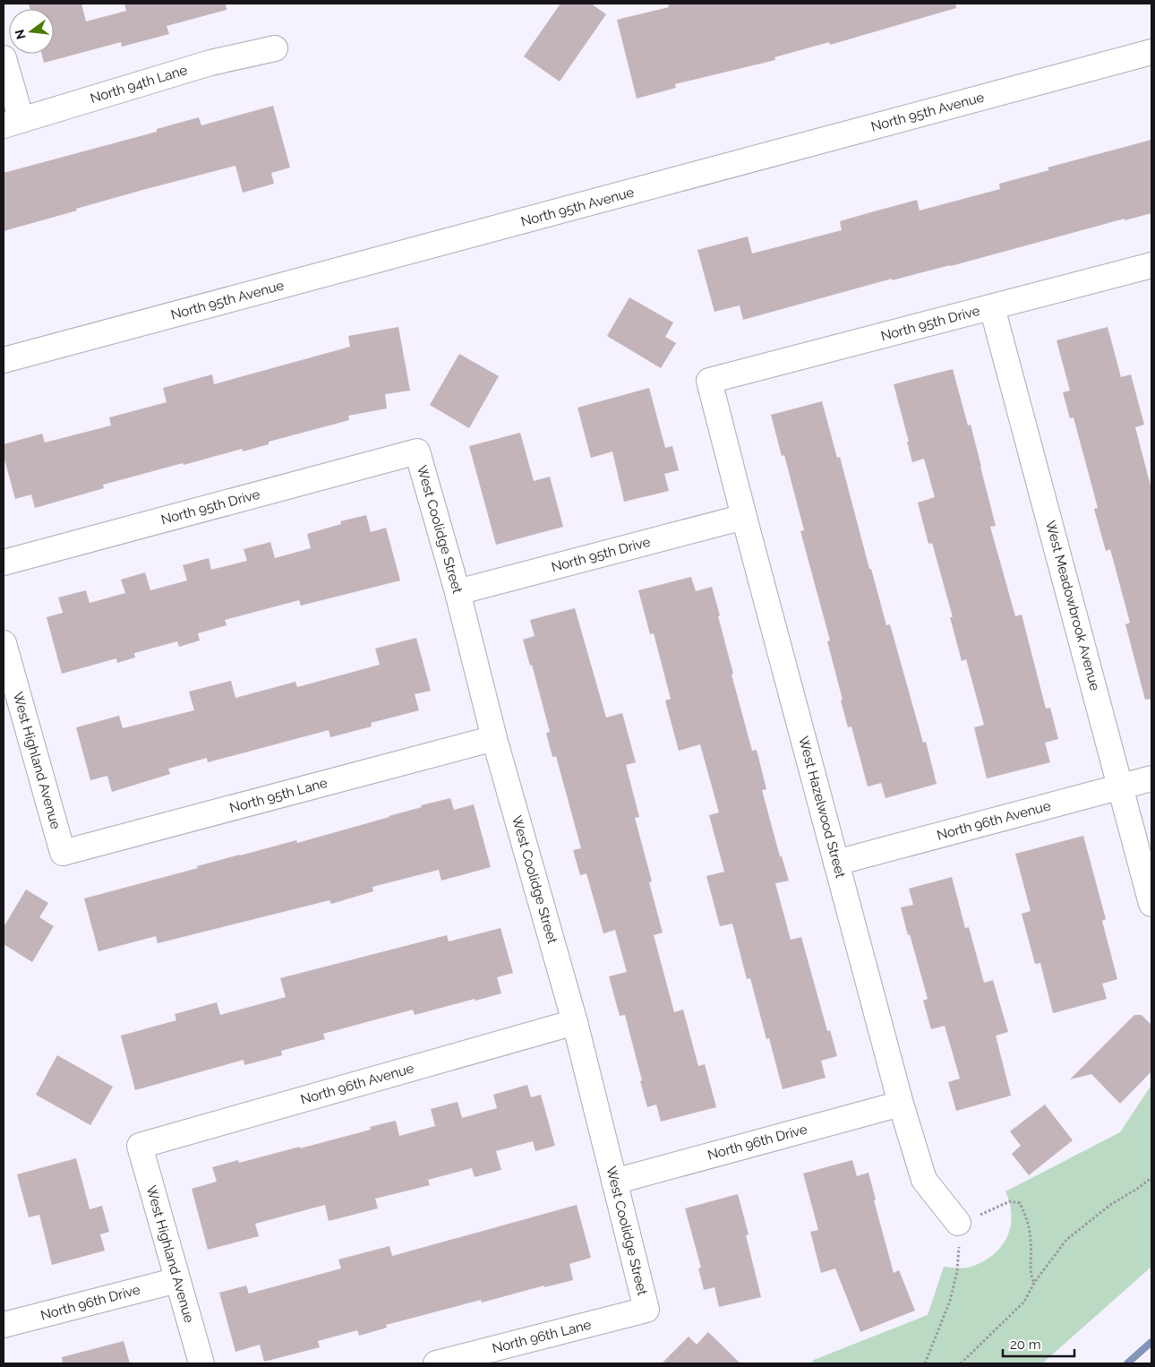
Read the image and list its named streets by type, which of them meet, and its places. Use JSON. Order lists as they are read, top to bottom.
{
  "streets": {
    "street": [
      "North 94th Lane",
      "North 95th Avenue",
      "North 95th Drive",
      "West Coolidge Street",
      "West Meadowbrook Avenue",
      "West Highland Avenue",
      "North 95th Lane",
      "West Hazelwood Street",
      "North 96th Avenue",
      "North 96th Drive",
      "North 96th Lane"
    ]
  },
  "crossings": [
    ["North 95th Drive", "West Coolidge Street"],
    ["North 95th Drive", "West Meadowbrook Avenue"],
    ["North 95th Drive", "West Hazelwood Street"],
    ["West Coolidge Street", "North 95th Lane"],
    ["West Coolidge Street", "North 96th Avenue"],
    ["West Coolidge Street", "North 96th Drive"],
    ["West Coolidge Street", "North 96th Lane"],
    ["West Meadowbrook Avenue", "North 96th Avenue"],
    ["West Highland Avenue", "North 95th Lane"],
    ["West Highland Avenue", "North 96th Avenue"],
    ["West Highland Avenue", "North 96th Drive"],
    ["West Hazelwood Street", "North 96th Avenue"],
    ["West Hazelwood Street", "North 96th Drive"]
  ],
  "scale_bar": "20 m",
  "north": "left"
}
